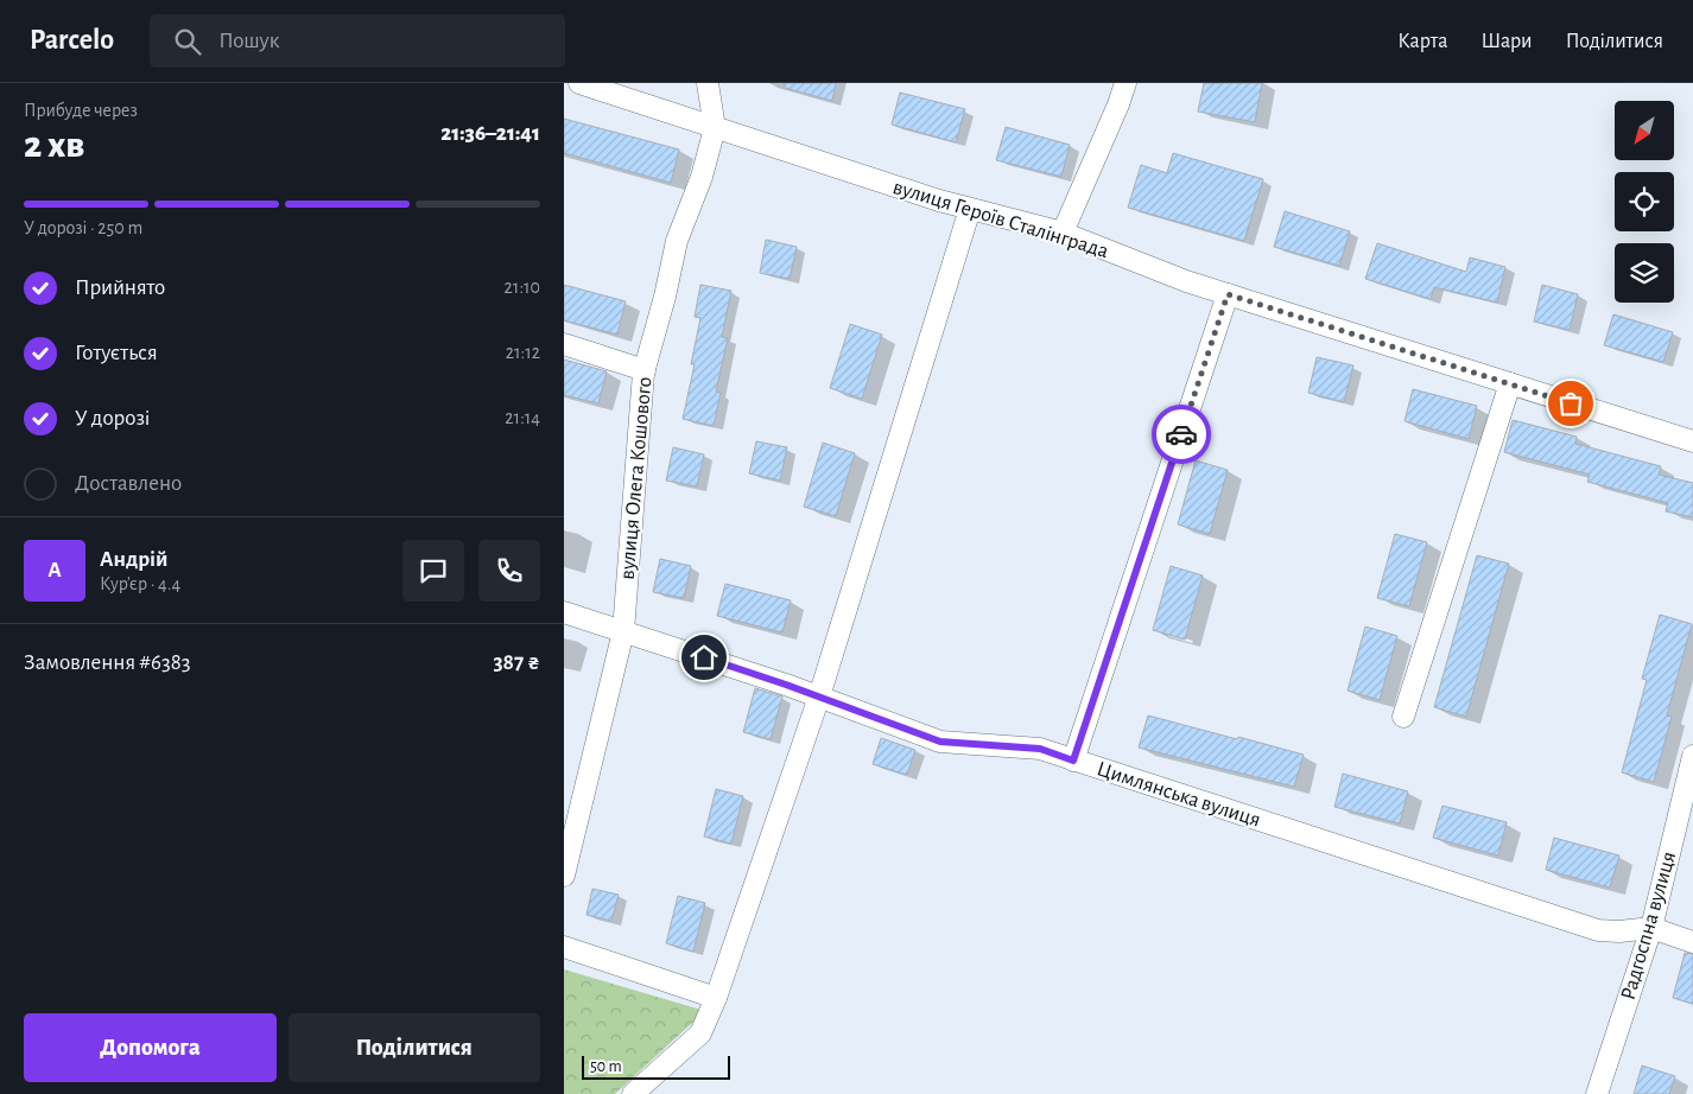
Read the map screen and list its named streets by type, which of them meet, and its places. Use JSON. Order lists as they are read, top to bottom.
{
  "streets": {
    "street": [
      "вулиця Героїв Сталінграда",
      "вулиця Олега Кошового",
      "Цимлянська вулиця",
      "Радгоспна вулиця"
    ]
  },
  "crossings": [
    ["вулиця Героїв Сталінграда", "вулиця Олега Кошового"],
    ["вулиця Олега Кошового", "Цимлянська вулиця"],
    ["Цимлянська вулиця", "Радгоспна вулиця"]
  ],
  "scale_bar": "50 m",
  "north": "bottom left",
  "page": {
    "header": "Parcelo",
    "search": "Пошук",
    "nav": ["Карта", "Шари", "Поділитися"],
    "heading": ["2 хв", "Прибуде через", "21:36–21:41"],
    "panel": [
      "Андрій",
      "Кур’єр · 4.4",
      "Замовлення #6383",
      "387 ₴"
    ],
    "bar": "У дорозі · 250 m",
    "list": [
      ["Прийнято", "21:10"],
      ["Готується", "21:12"],
      ["У дорозі", "21:14"],
      "Доставлено"
    ],
    "round": "А",
    "buttons": ["Допомога", "Поділитися"],
    "scale": "50 m"
  }
}
